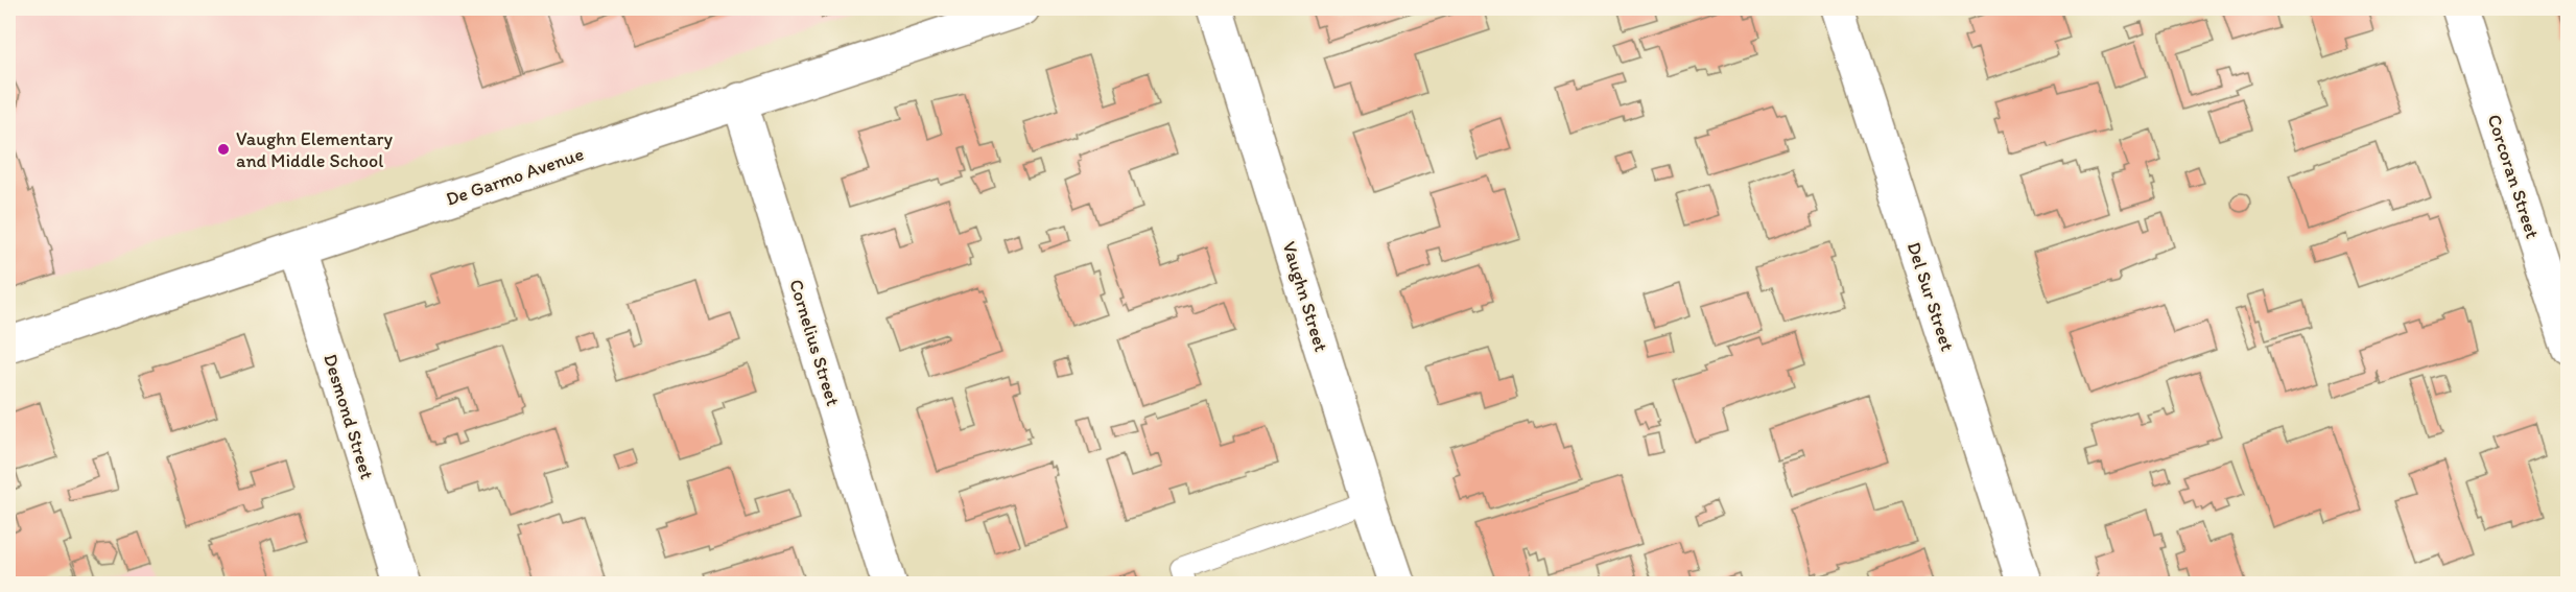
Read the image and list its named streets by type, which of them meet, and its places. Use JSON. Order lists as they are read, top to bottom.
{
  "streets": {
    "street": [
      "De Garmo Avenue",
      "Corcoran Street",
      "Vaughn Street",
      "Del Sur Street",
      "Cornelius Street",
      "Desmond Street"
    ]
  },
  "crossings": [
    ["De Garmo Avenue", "Cornelius Street"],
    ["De Garmo Avenue", "Desmond Street"]
  ],
  "places": ["Vaughn Elementary and Middle School"]
}
